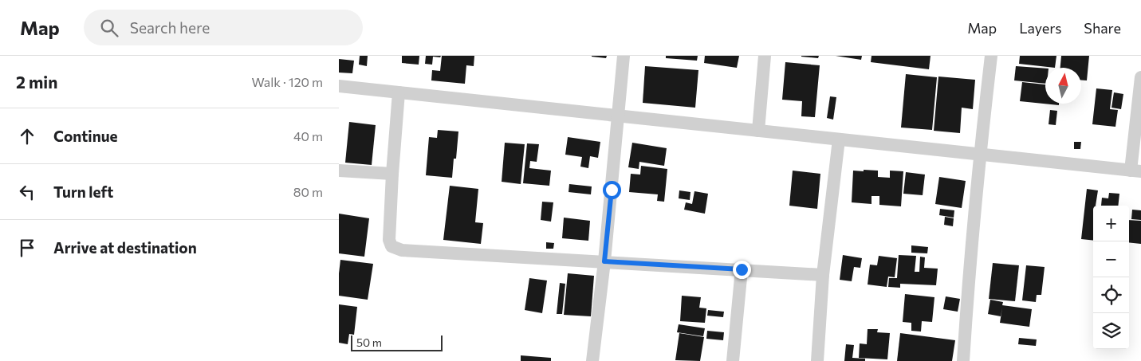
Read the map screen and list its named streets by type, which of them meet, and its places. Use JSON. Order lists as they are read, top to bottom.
{
  "scale_bar": "50 m",
  "north": "top",
  "page": {
    "header": "Map",
    "search": "Search here",
    "nav": ["Map", "Layers", "Share"],
    "heading": ["2 min", "Walk · 120 m"],
    "list": [
      ["Continue", "40 m"],
      ["Turn left", "80 m"],
      "Arrive at destination"
    ],
    "map_buttons": ["+", "−"],
    "scale": "50 m"
  }
}
